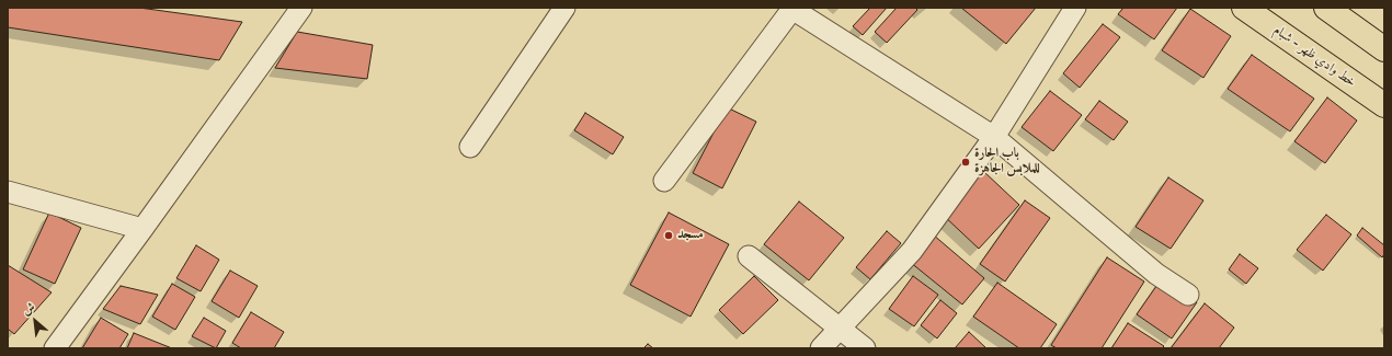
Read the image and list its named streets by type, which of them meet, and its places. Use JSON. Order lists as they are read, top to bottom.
{
  "streets": {
    "main road": ["خط وادي ظهر - شبام"]
  },
  "places": ["باب الحارة للملابس الجاهزة", "مسجد"],
  "north": "top left"
}
